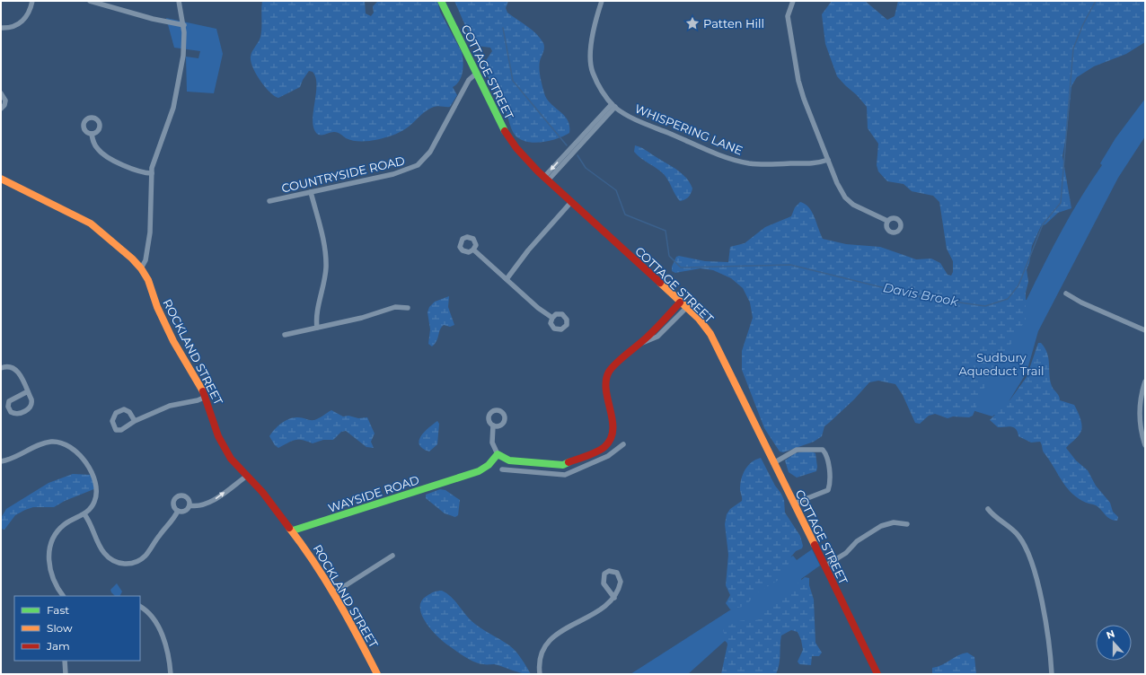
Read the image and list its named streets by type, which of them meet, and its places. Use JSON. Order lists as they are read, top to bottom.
{
  "streets": {
    "street": [
      "COTTAGE STREET",
      "WHISPERING LANE",
      "COUNTRYSIDE ROAD",
      "ROCKLAND STREET",
      "WAYSIDE ROAD"
    ]
  },
  "crossings": [
    ["COTTAGE STREET", "COUNTRYSIDE ROAD"],
    ["ROCKLAND STREET", "WAYSIDE ROAD"]
  ],
  "water": ["Davis Brook"],
  "parks": ["Sudbury Aqueduct Trail"],
  "places": {
    "place": ["Patten Hill"]
  },
  "legend": ["Fast", "Slow", "Jam"],
  "north": "top"
}
